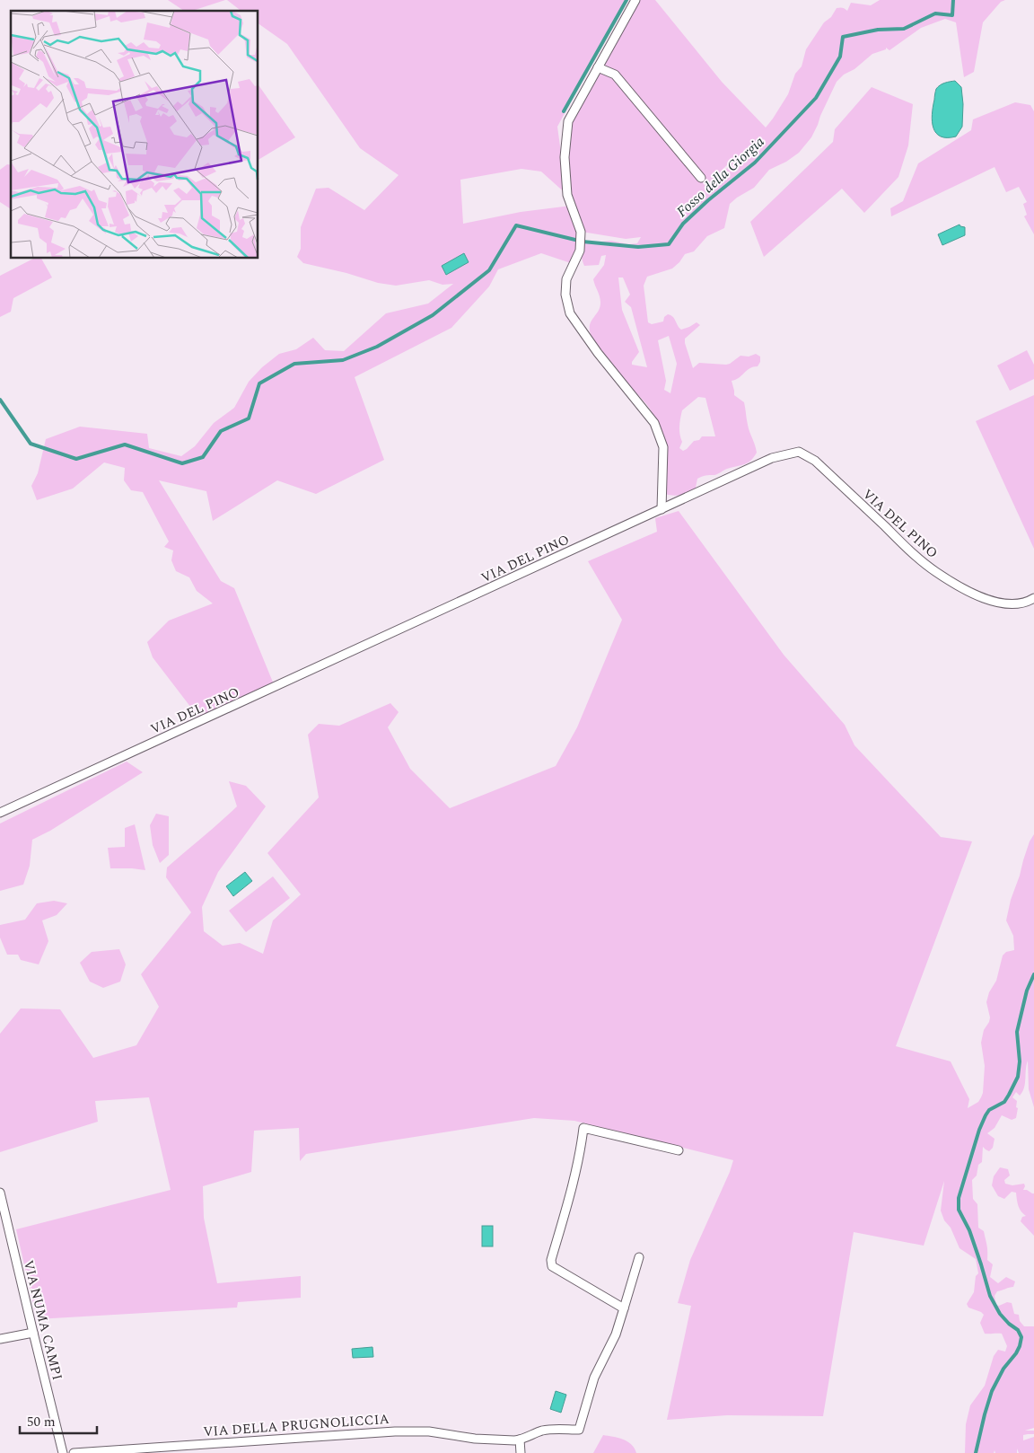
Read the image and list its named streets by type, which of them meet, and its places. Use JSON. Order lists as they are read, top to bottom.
{
  "streets": {
    "street": ["VIA DEL PINO", "VIA NUMA CAMPI", "VIA DELLA PRUGNOLICCIA"]
  },
  "water": ["Fosso della Giorgia"],
  "scale_bar": "50 m"
}
